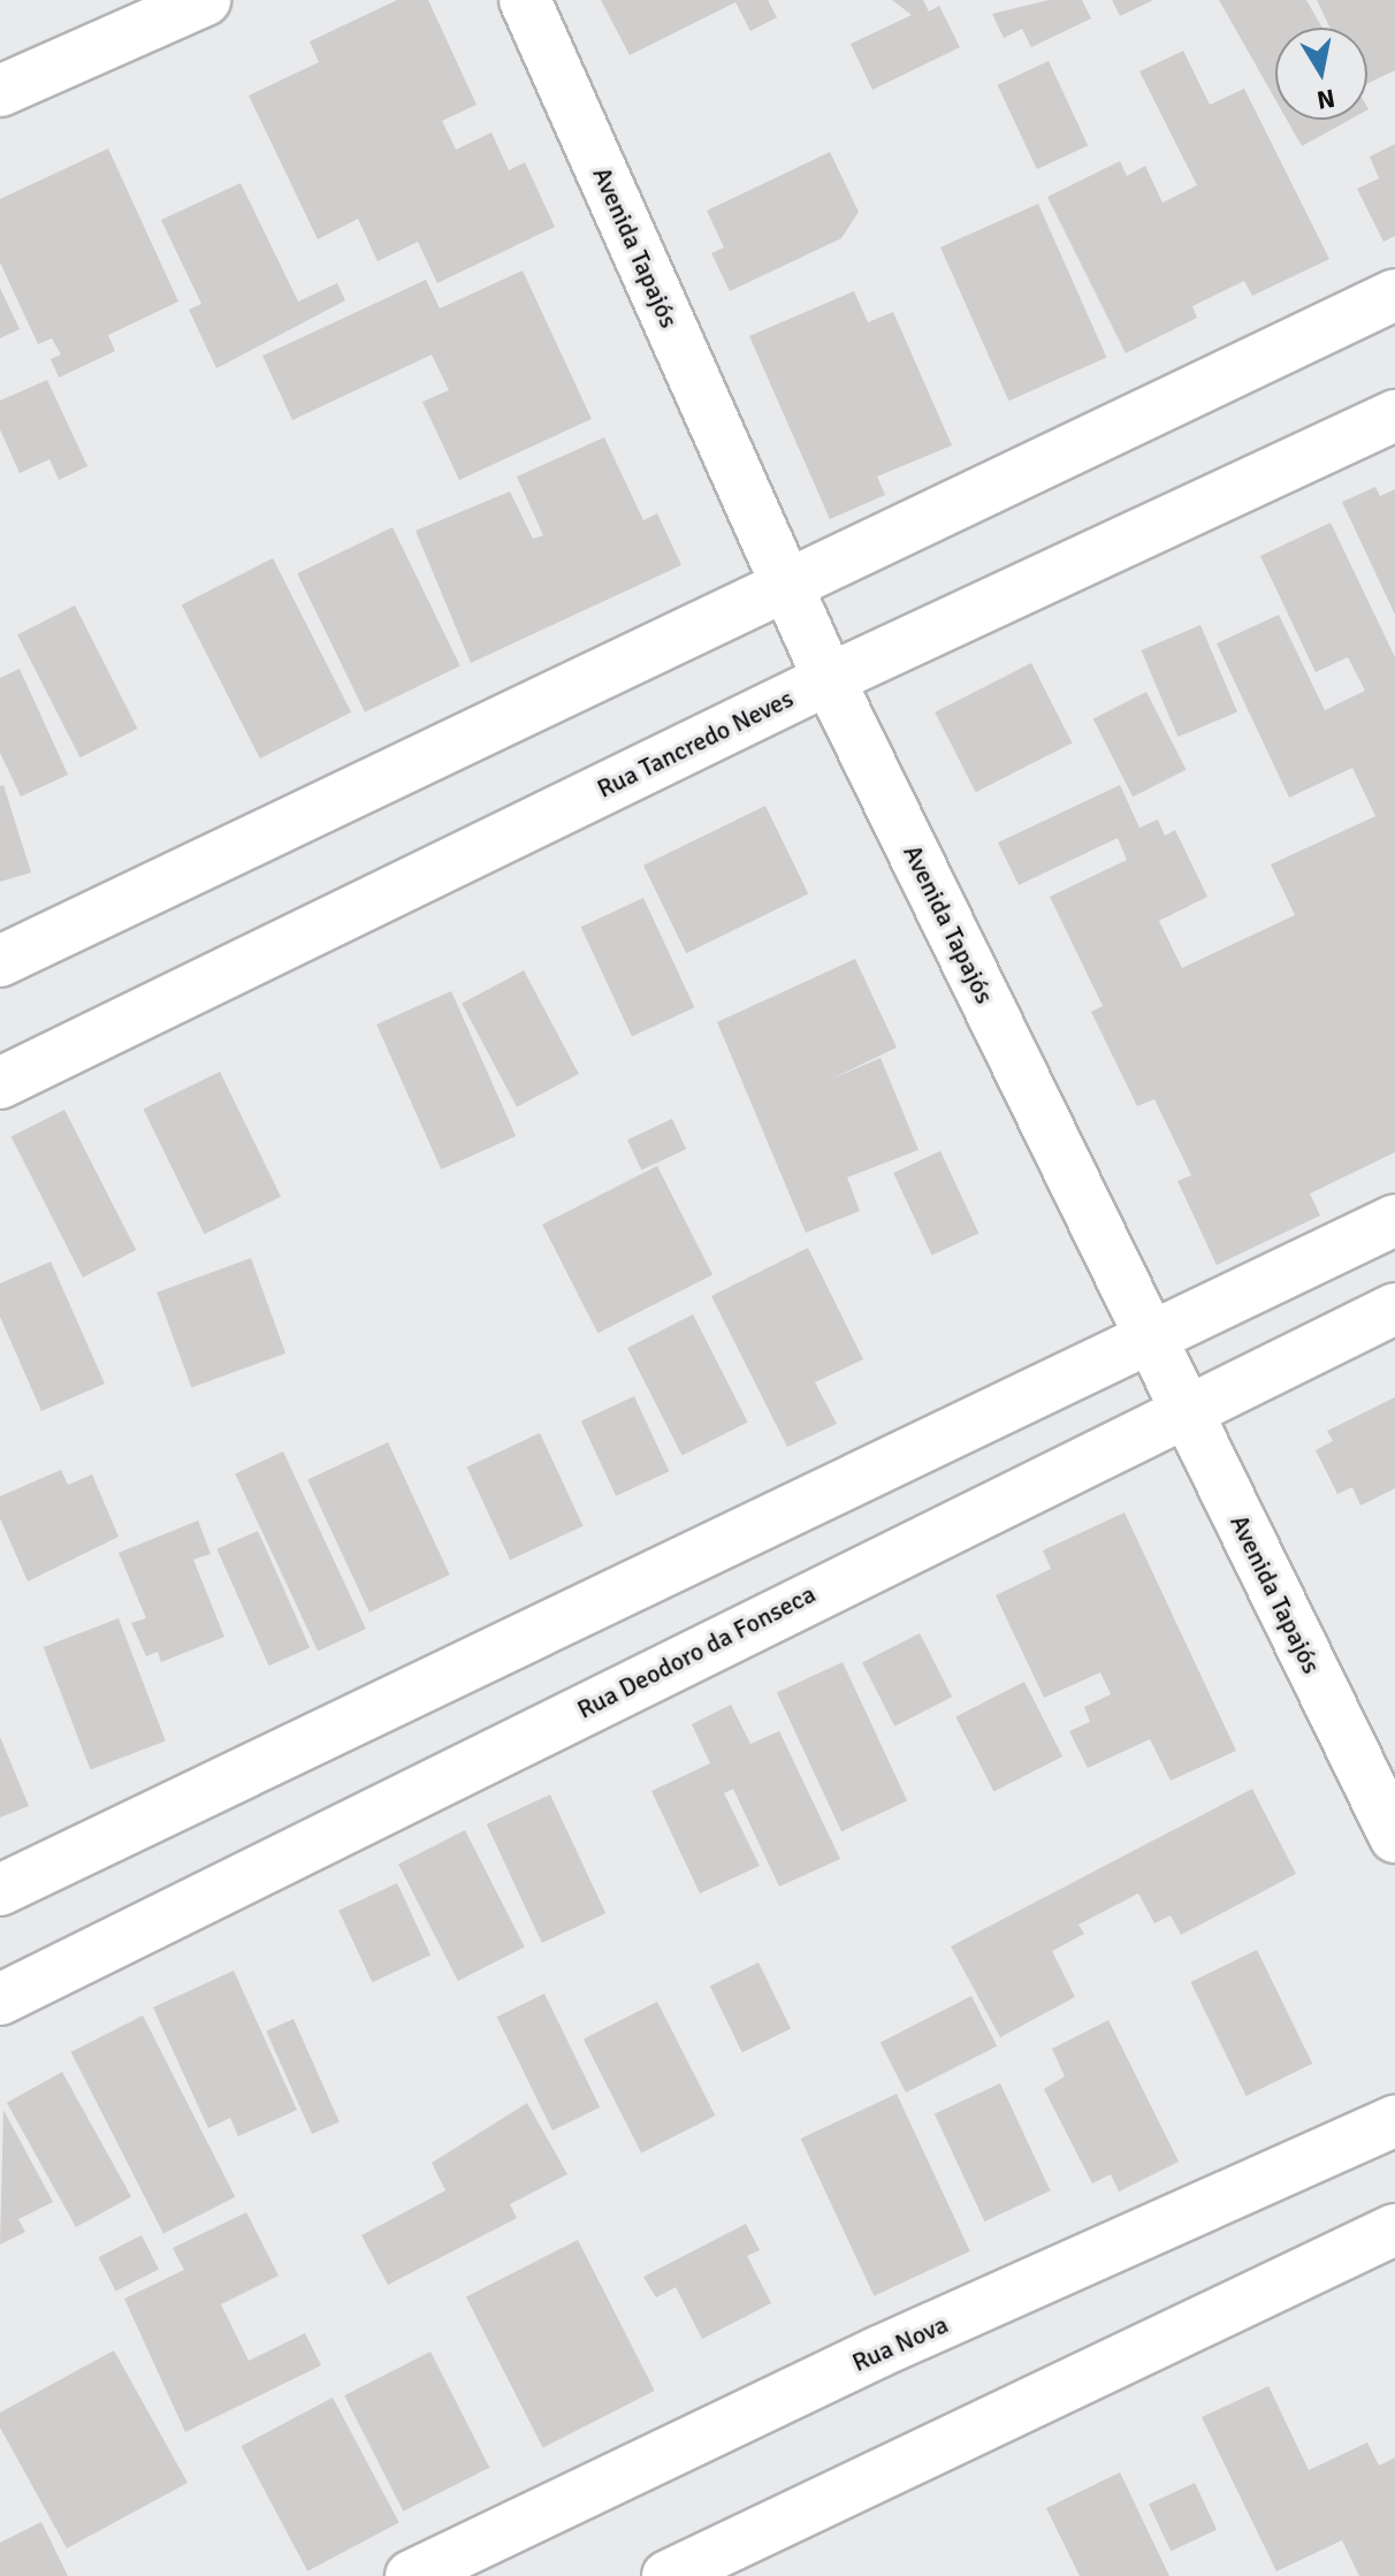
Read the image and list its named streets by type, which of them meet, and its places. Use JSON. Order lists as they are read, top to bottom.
{
  "streets": {
    "street": [
      "Avenida Tapajós",
      "Rua Tancredo Neves",
      "Rua Deodoro da Fonseca",
      "Rua Nova"
    ]
  },
  "crossings": [
    ["Avenida Tapajós", "Rua Tancredo Neves"],
    ["Avenida Tapajós", "Rua Deodoro da Fonseca"]
  ],
  "north": "bottom"
}
